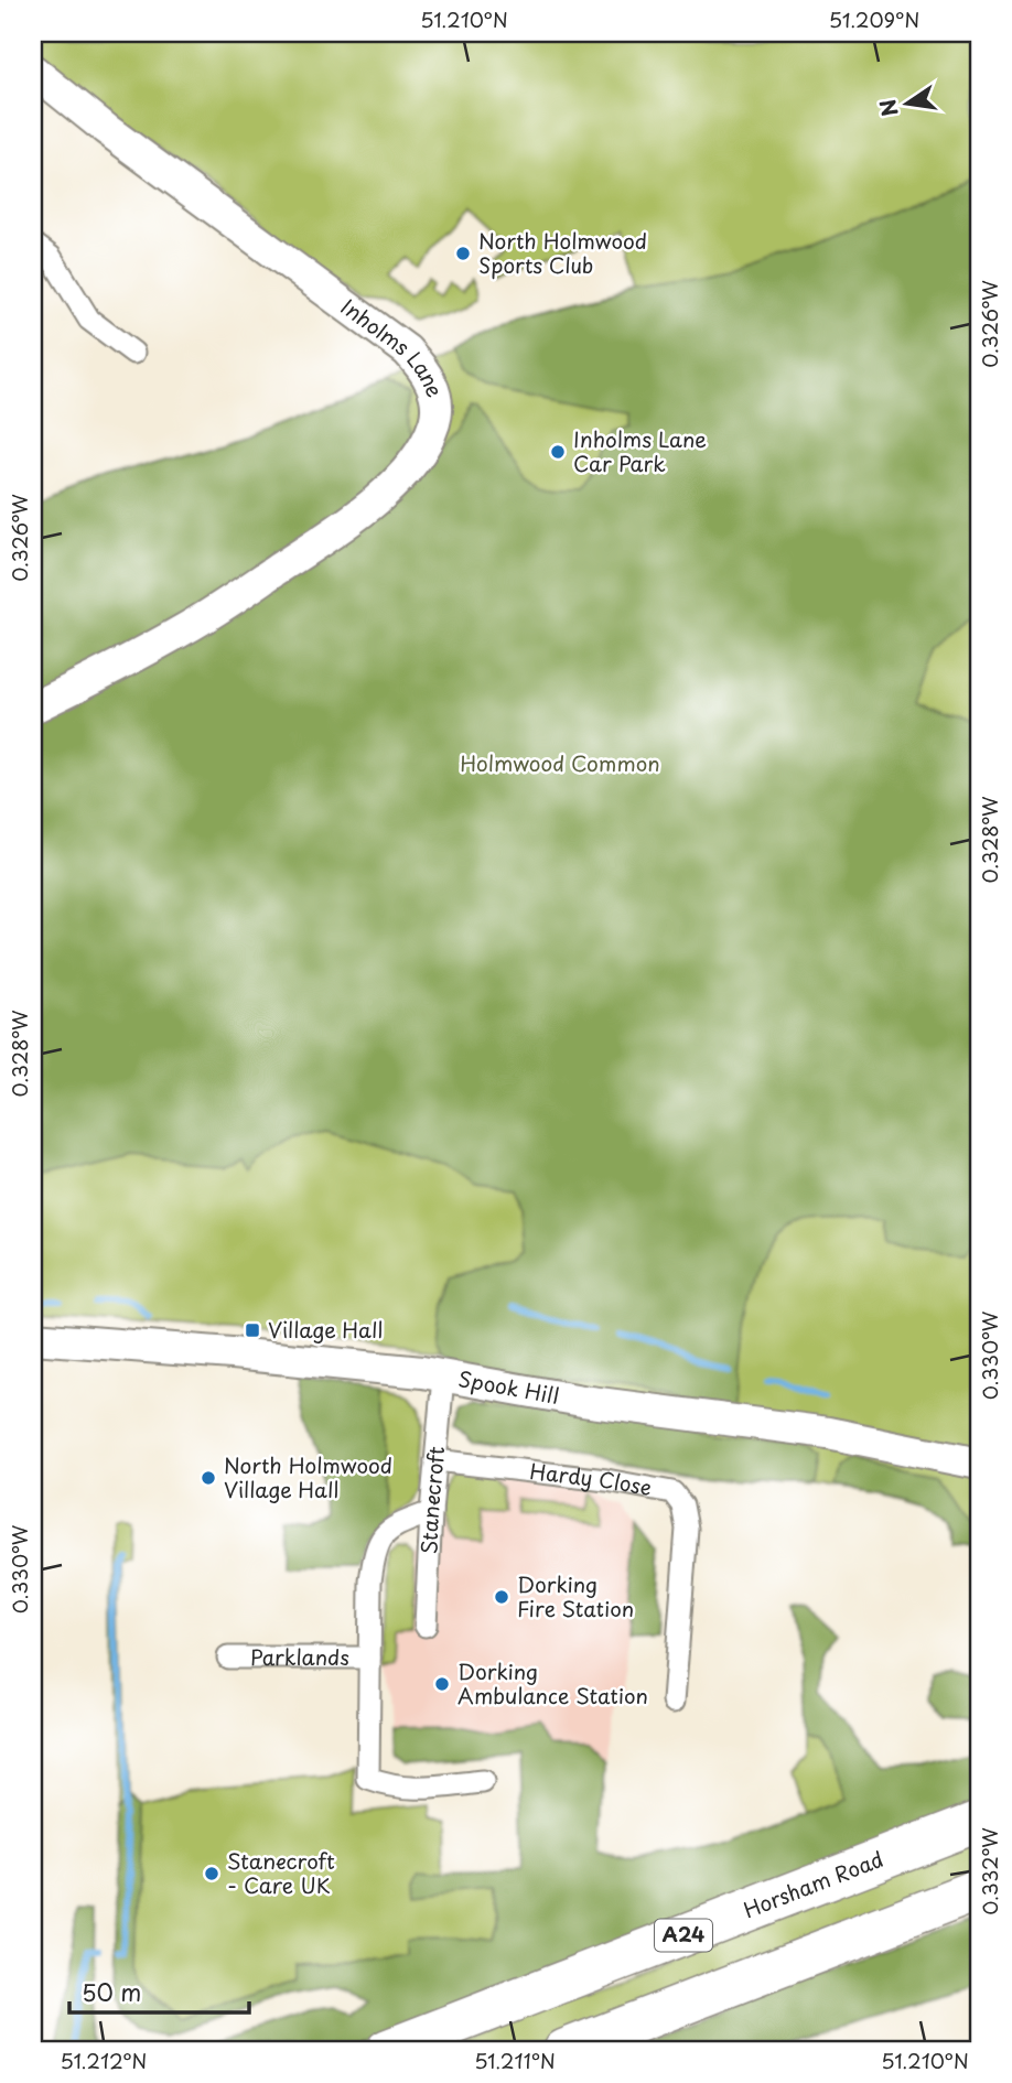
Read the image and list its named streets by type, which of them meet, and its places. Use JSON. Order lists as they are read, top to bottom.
{
  "streets": {
    "highway": ["Horsham Road", "A24"],
    "street": [
      "Inholms Lane",
      "Spook Hill",
      "Hardy Close",
      "Stanecroft",
      "Parklands"
    ]
  },
  "crossings": [
    ["Spook Hill", "Stanecroft"],
    ["Hardy Close", "Stanecroft"],
    ["Stanecroft", "Parklands"]
  ],
  "parks": ["Holmwood Common"],
  "places": {
    "other": [
      "North Holmwood Sports Club",
      "Inholms Lane Car Park",
      "North Holmwood Village Hall",
      "Dorking Fire Station",
      "Dorking Ambulance Station",
      "Stanecroft - Care UK"
    ],
    "transit": ["Village Hall"]
  },
  "scale_bar": "50 m",
  "north": "left",
  "coordinates": [
    "51.210°N",
    "51.209°N",
    "0.326°W",
    "0.328°W",
    "0.330°W",
    "0.332°W",
    "51.212°N",
    "51.211°N"
  ]
}
